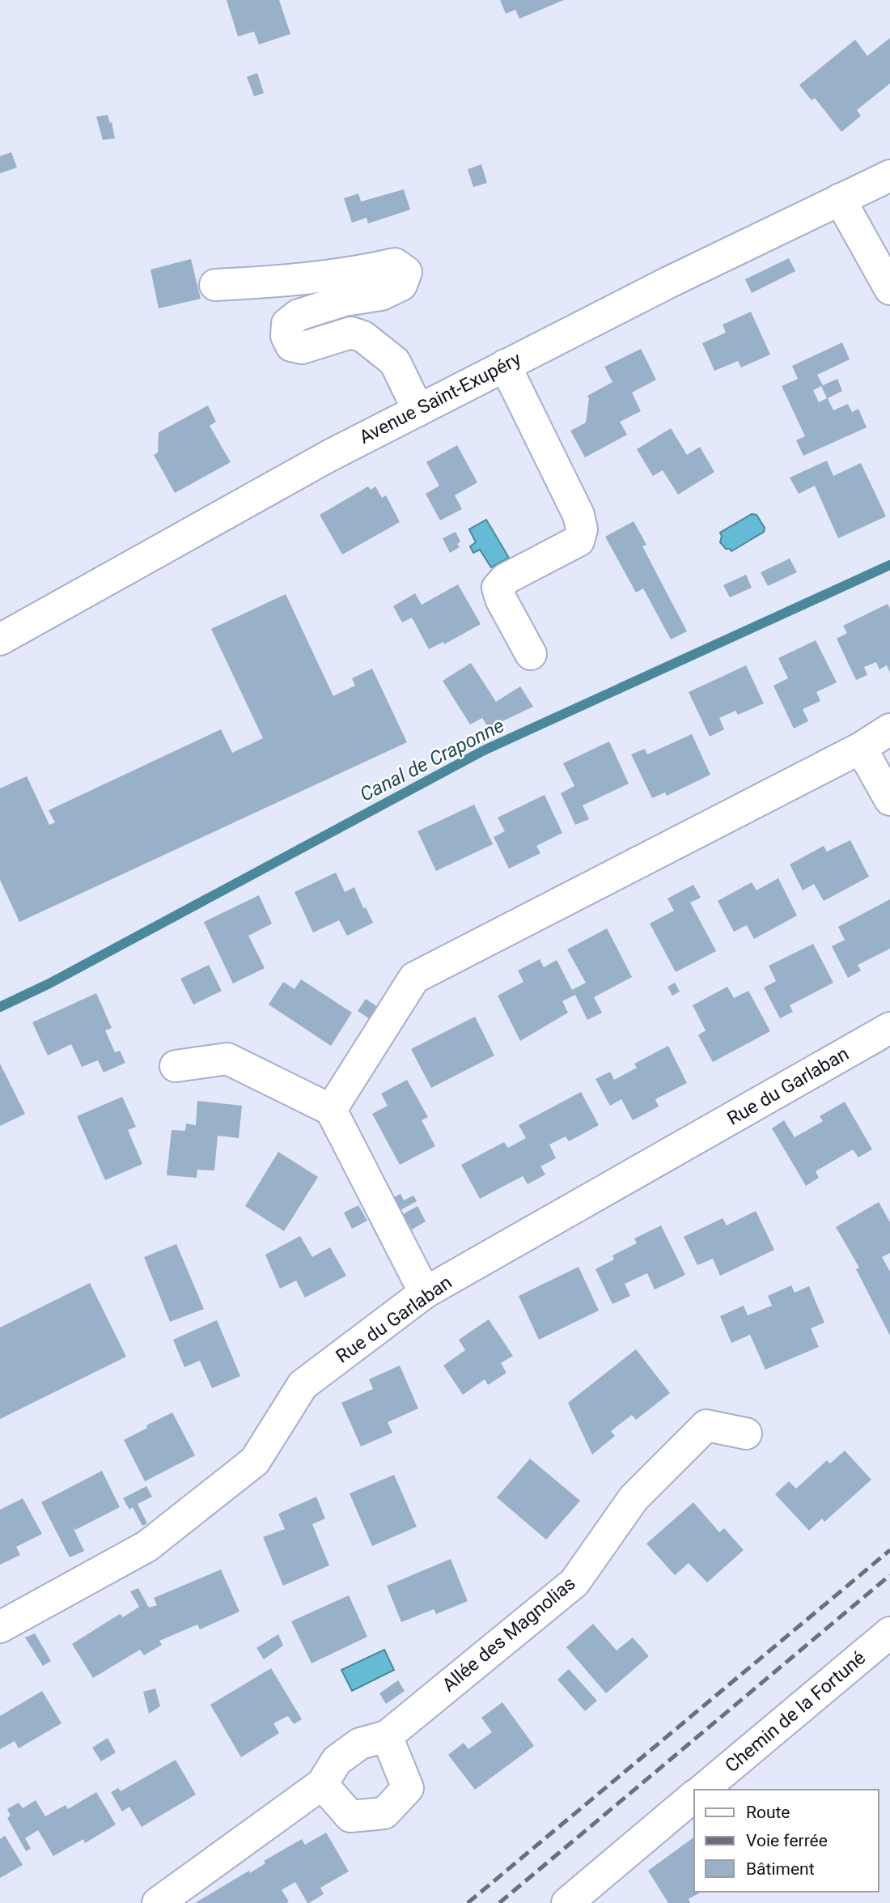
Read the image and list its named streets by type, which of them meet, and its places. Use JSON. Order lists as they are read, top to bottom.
{
  "streets": {
    "street": [
      "Avenue Saint-Exupéry",
      "Rue du Garlaban",
      "Allée des Magnolias",
      "Chemin de la Fortuné"
    ]
  },
  "water": ["Canal de Craponne"],
  "legend": ["Route", "Voie ferrée", "Bâtiment"]
}
